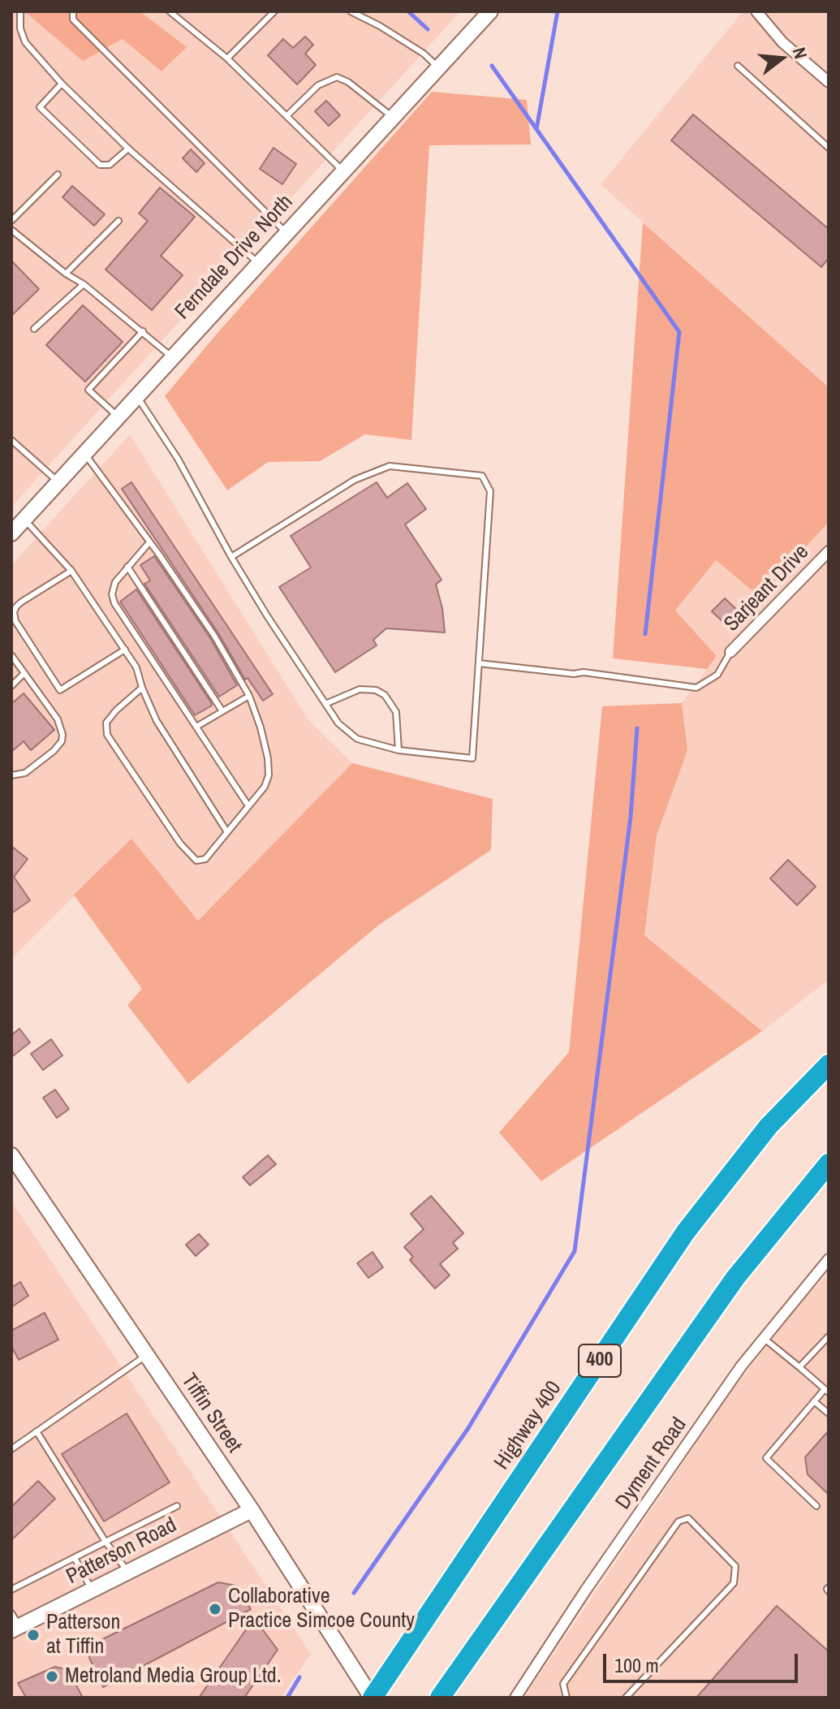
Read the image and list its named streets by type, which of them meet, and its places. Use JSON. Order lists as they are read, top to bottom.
{
  "streets": {
    "highway": ["400", "Highway 400"],
    "street": [
      "Ferndale Drive North",
      "Sarjeant Drive",
      "Tiffin Street",
      "Dyment Road",
      "Patterson Road"
    ]
  },
  "crossings": [
    ["Tiffin Street", "Highway 400"],
    ["Tiffin Street", "Patterson Road"]
  ],
  "places": ["Collaborative Practice Simcoe County", "Patterson at Tiffin", "Metroland Media Group Ltd."],
  "scale_bar": "100 m",
  "north": "right"
}
